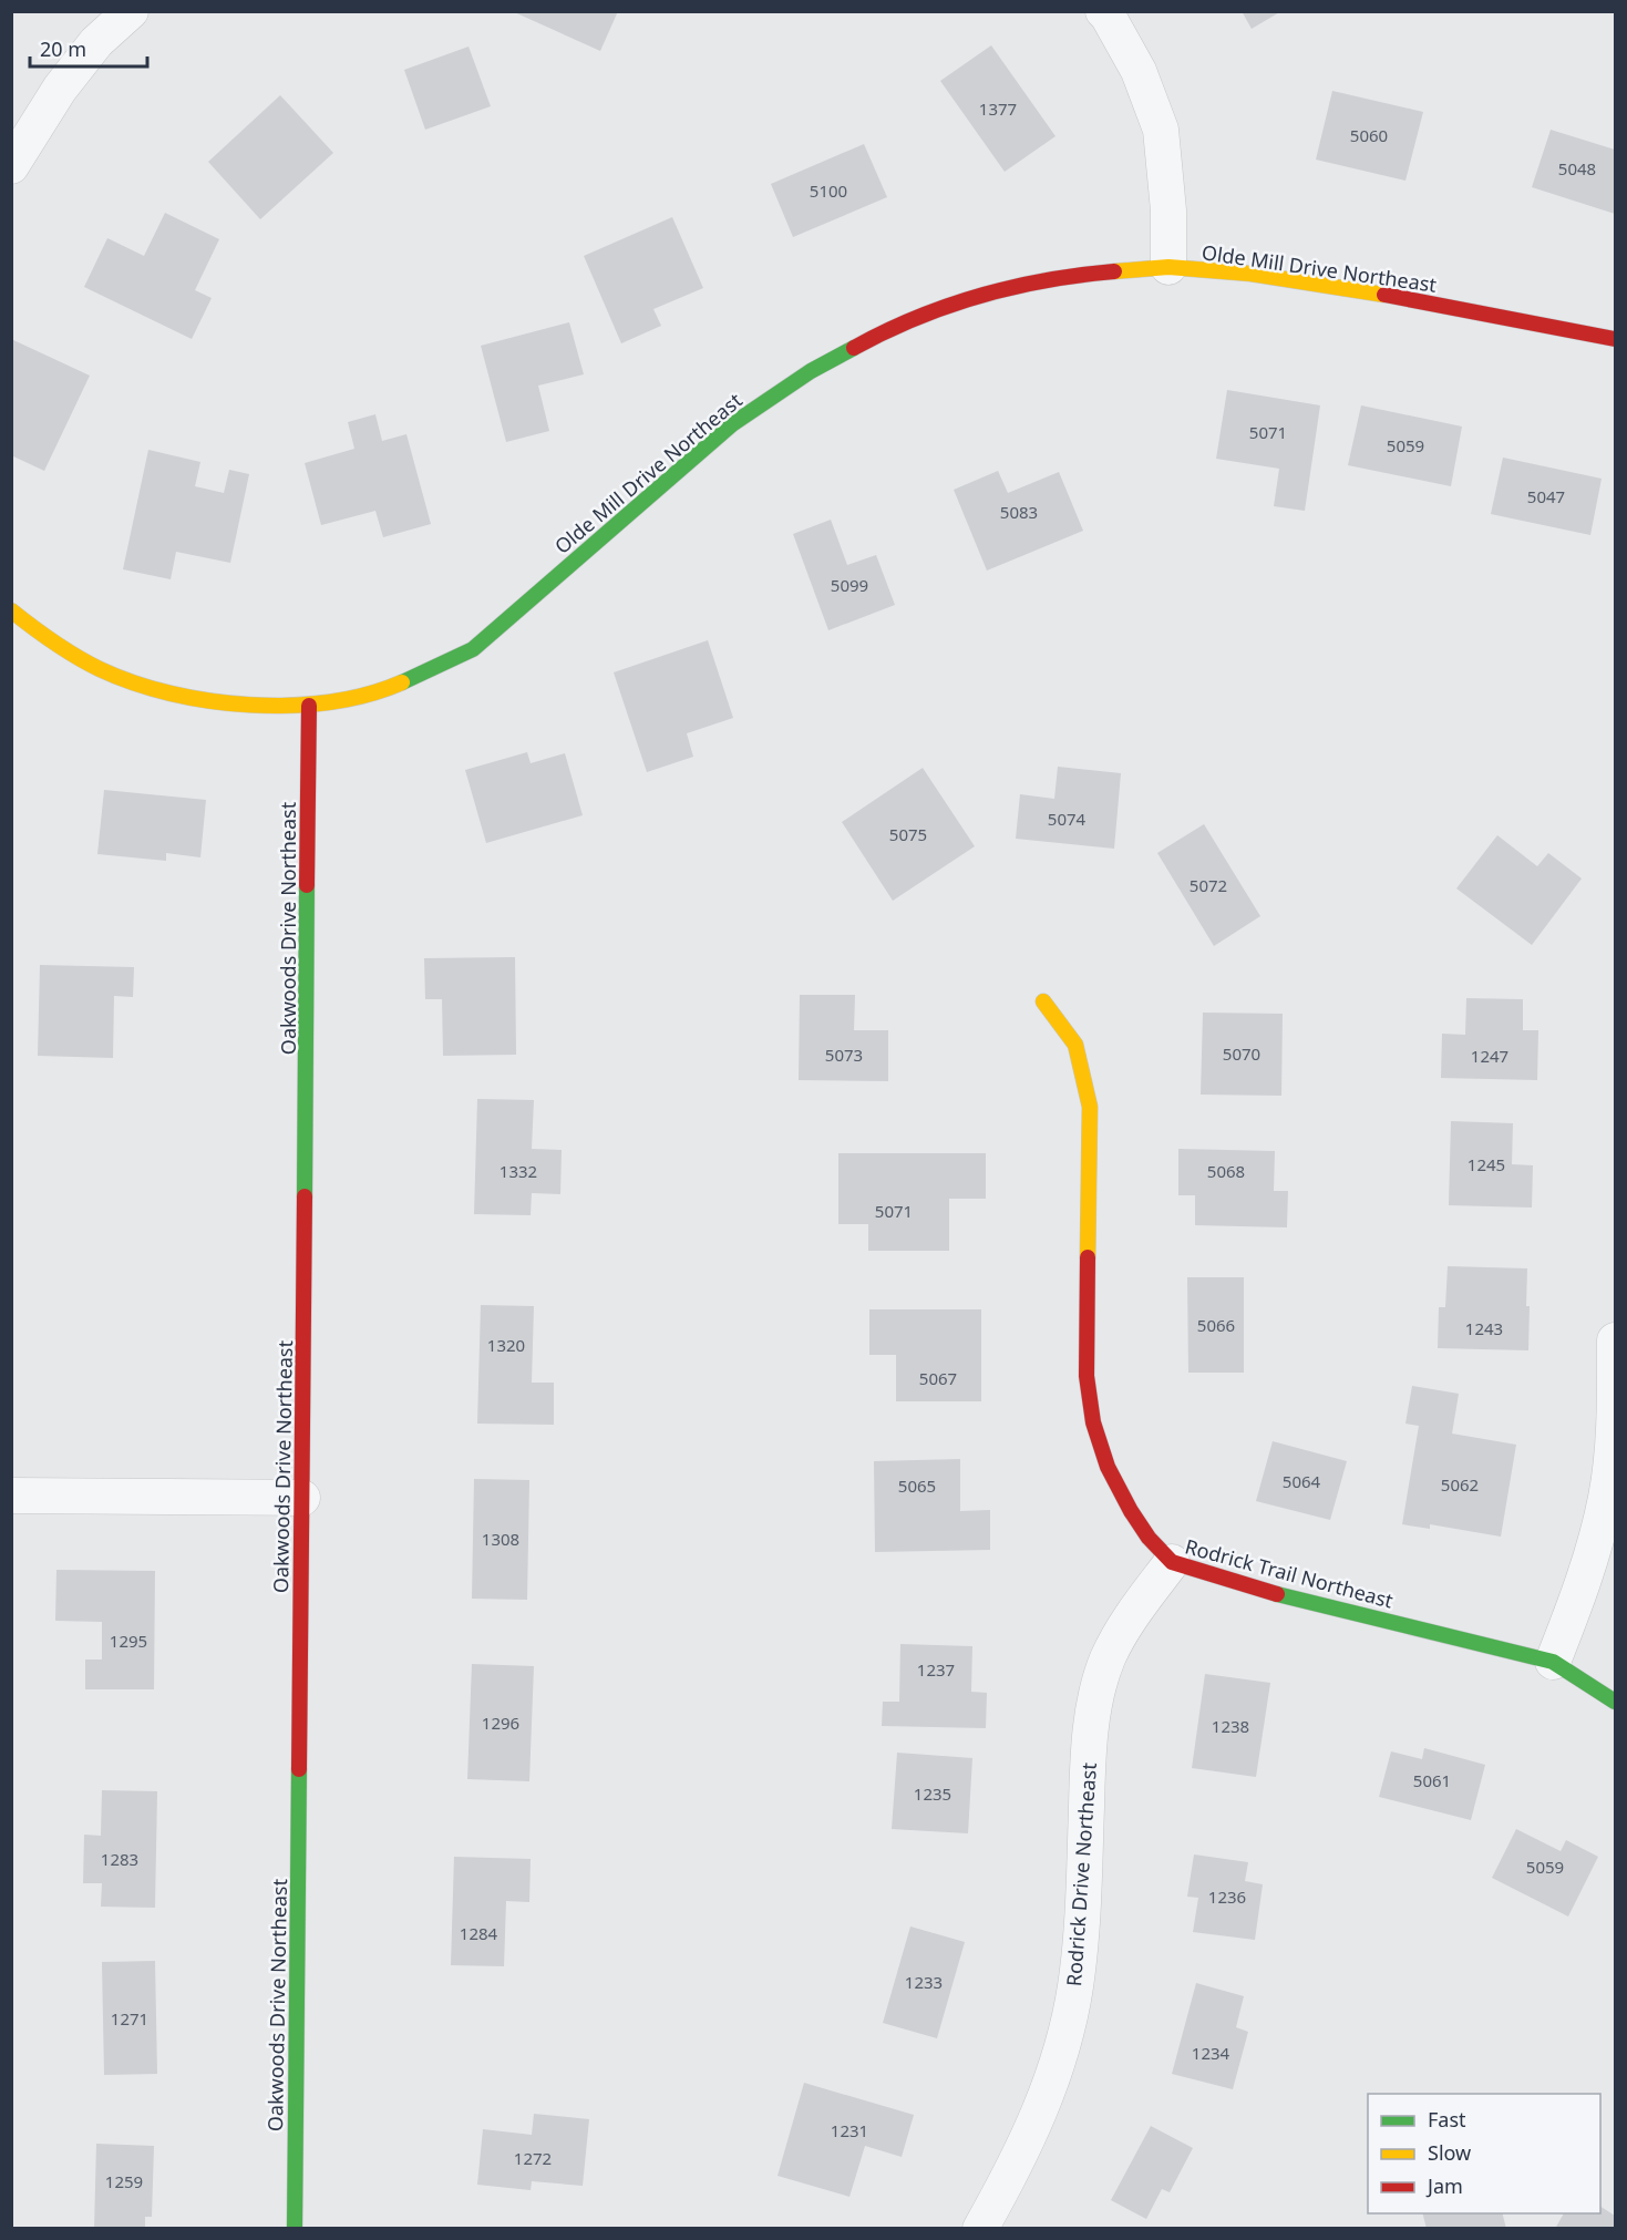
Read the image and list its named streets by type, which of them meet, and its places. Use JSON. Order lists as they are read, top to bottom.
{
  "streets": {
    "street": [
      "Olde Mill Drive Northeast",
      "Oakwoods Drive Northeast",
      "Rodrick Trail Northeast",
      "Rodrick Drive Northeast"
    ]
  },
  "crossings": [
    ["Olde Mill Drive Northeast", "Oakwoods Drive Northeast"],
    ["Rodrick Trail Northeast", "Rodrick Drive Northeast"]
  ],
  "house_numbers": [
    "1377",
    "5060",
    "5048",
    "5100",
    "5071",
    "5059",
    "5047",
    "5083",
    "5099",
    "5074",
    "5075",
    "5072",
    "5070",
    "5073",
    "1247",
    "1245",
    "1332",
    "5068",
    "5071",
    "5066",
    "1243",
    "1320",
    "5067",
    "5064",
    "5062",
    "5065",
    "1308",
    "1295",
    "1237",
    "1296",
    "1238",
    "5061",
    "1235",
    "1283",
    "5059",
    "1236",
    "1284",
    "1233",
    "1271",
    "1234",
    "1231",
    "1272",
    "1259"
  ],
  "legend": ["Fast", "Slow", "Jam"],
  "scale_bar": "20 m"
}
